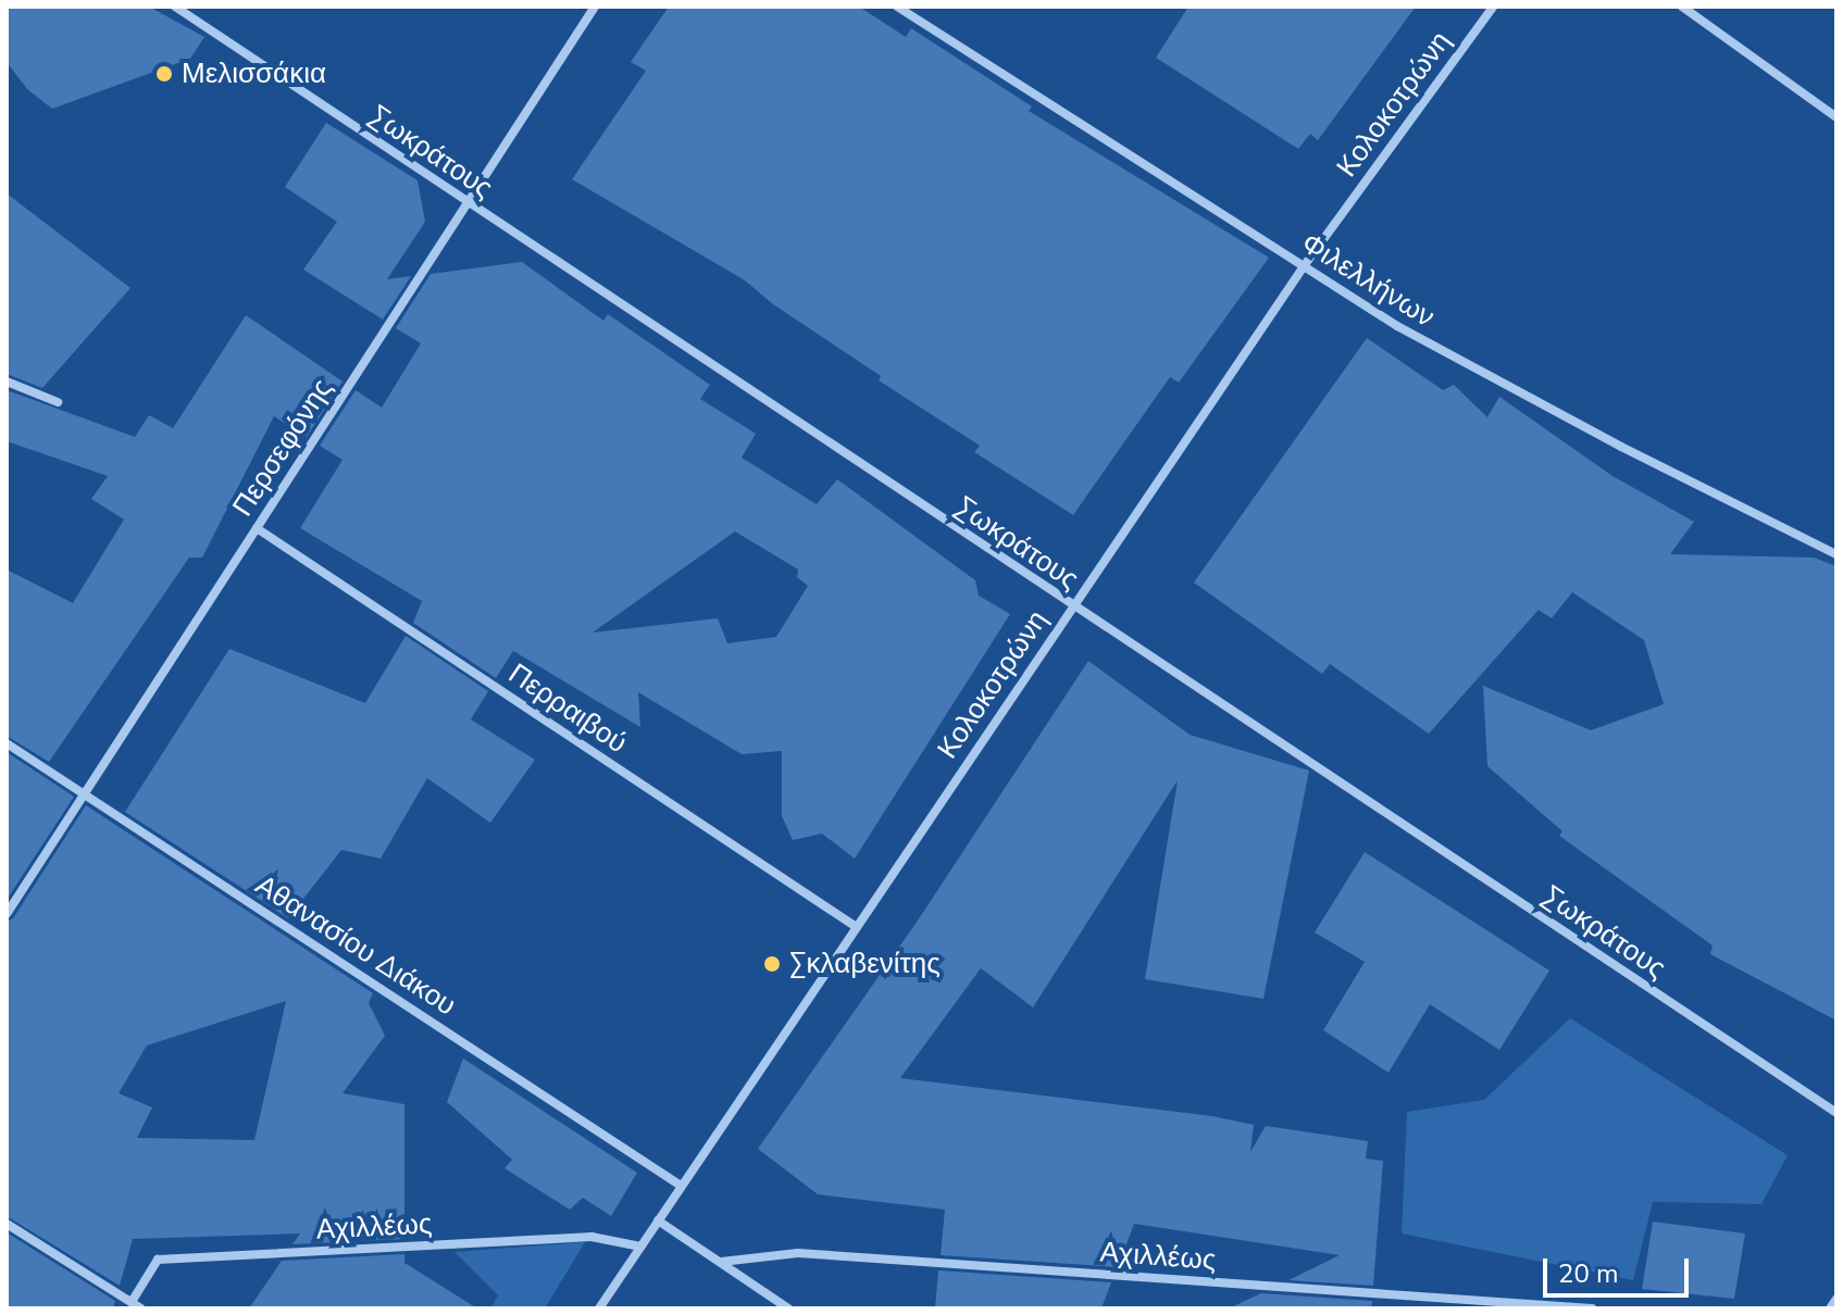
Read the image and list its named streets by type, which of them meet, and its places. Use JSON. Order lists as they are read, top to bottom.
{
  "streets": {
    "street": [
      "Κολοκοτρώνη",
      "Σωκράτους",
      "Φιλελλήνων",
      "Περσεφόνης",
      "Περραιβού",
      "Αθανασίου Διάκου",
      "Αχιλλέως"
    ]
  },
  "crossings": [
    ["Κολοκοτρώνη", "Σωκράτους"],
    ["Κολοκοτρώνη", "Φιλελλήνων"],
    ["Κολοκοτρώνη", "Περραιβού"],
    ["Κολοκοτρώνη", "Αθανασίου Διάκου"],
    ["Κολοκοτρώνη", "Αχιλλέως"],
    ["Σωκράτους", "Περσεφόνης"],
    ["Περσεφόνης", "Περραιβού"],
    ["Περσεφόνης", "Αθανασίου Διάκου"]
  ],
  "places": ["Μελισσάκια", "Σκλαβενίτης"],
  "scale_bar": "20 m"
}
